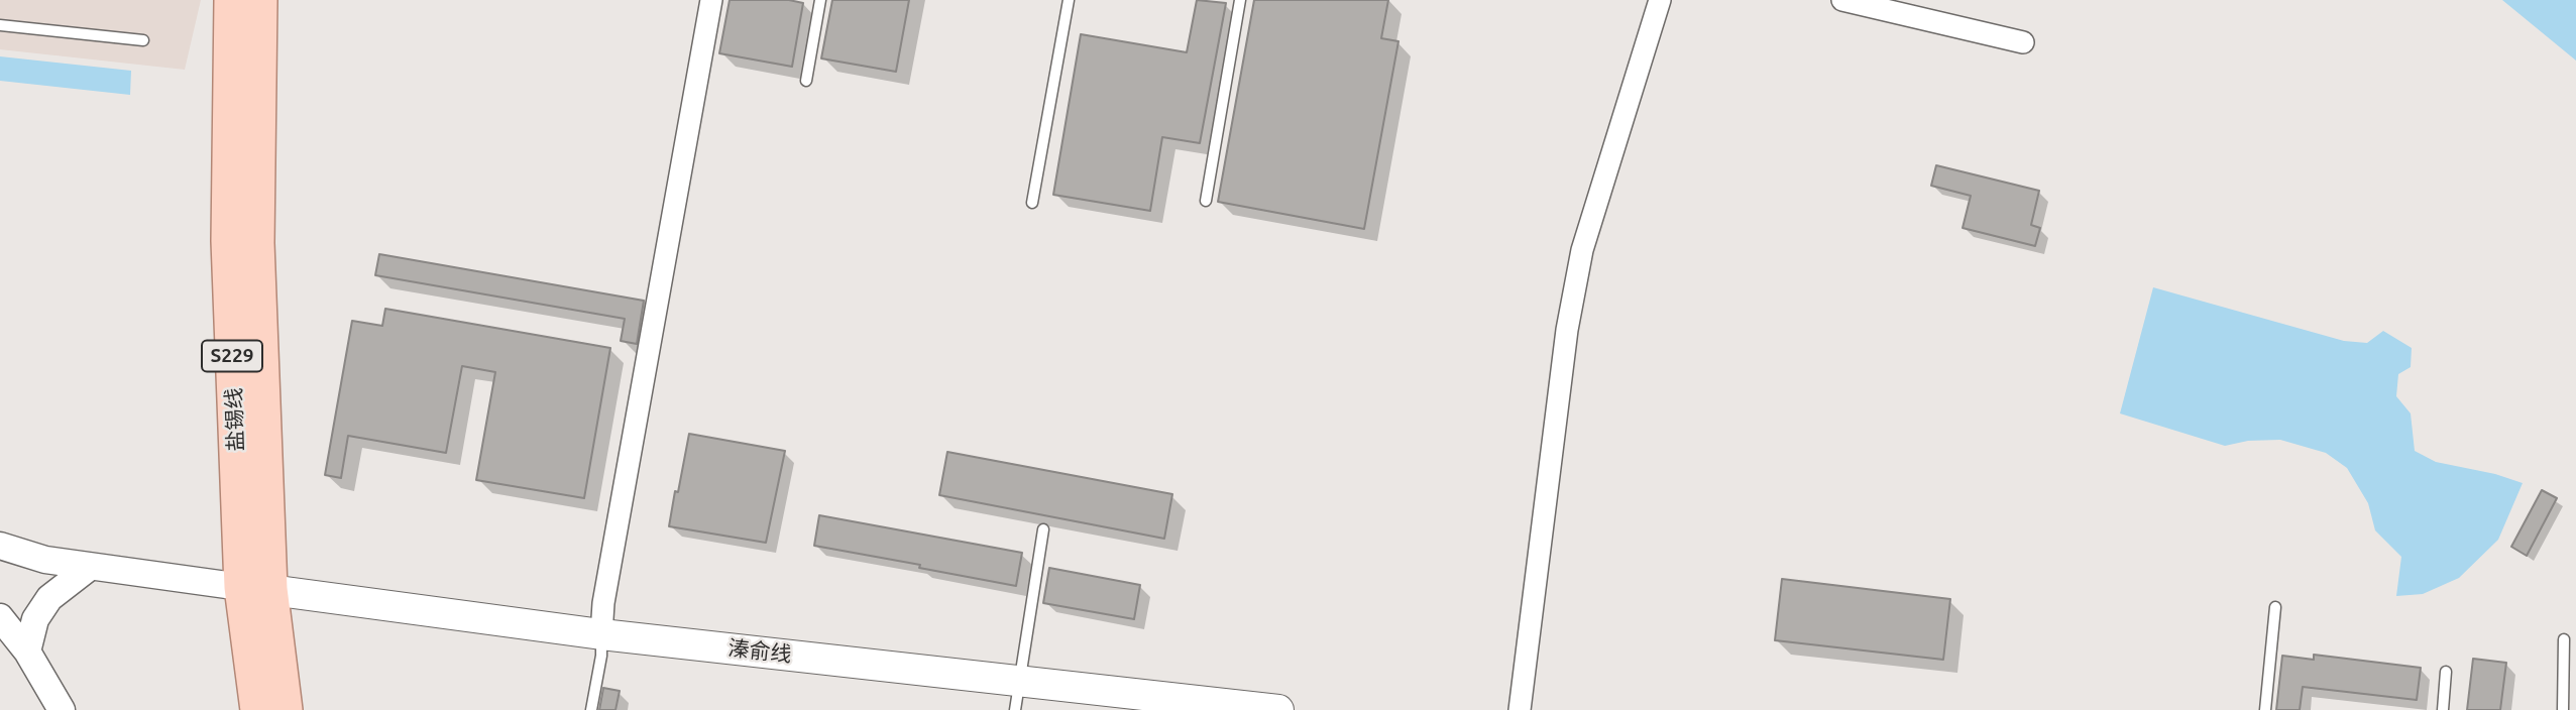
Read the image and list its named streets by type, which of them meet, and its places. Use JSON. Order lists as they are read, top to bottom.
{
  "streets": {
    "main road": ["S229", "盐锡线", "溱俞线"]
  },
  "crossings": [
    ["盐锡线", "溱俞线"]
  ]
}
